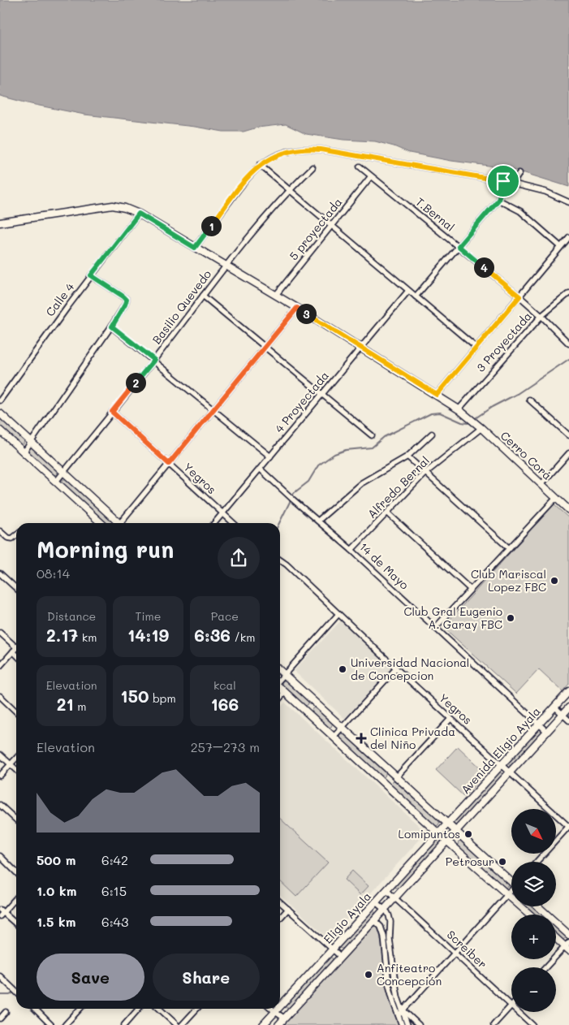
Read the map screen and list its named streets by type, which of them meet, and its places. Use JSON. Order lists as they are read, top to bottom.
{
  "streets": {
    "street": [
      "T.Bernal",
      "5 proyectada",
      "Calle 4",
      "Basilio Quevedo",
      "3 Proyectada",
      "4 Proyectada",
      "Cerro Corá",
      "Yegros",
      "Alfredo Bernal",
      "14 de Mayo",
      "Avenida Eligio Ayala",
      "Eligio Ayala",
      "Screiber"
    ]
  },
  "crossings": [
    ["T.Bernal", "5 proyectada"],
    ["T.Bernal", "3 Proyectada"],
    ["5 proyectada", "Cerro Corá"],
    ["Calle 4", "Cerro Corá"],
    ["Basilio Quevedo", "Cerro Corá"],
    ["Basilio Quevedo", "Yegros"],
    ["3 Proyectada", "Cerro Corá"],
    ["4 Proyectada", "Cerro Corá"],
    ["4 Proyectada", "Yegros"],
    ["4 Proyectada", "14 de Mayo"],
    ["Cerro Corá", "Alfredo Bernal"],
    ["Yegros", "Avenida Eligio Ayala"],
    ["Alfredo Bernal", "14 de Mayo"],
    ["14 de Mayo", "Avenida Eligio Ayala"],
    ["Avenida Eligio Ayala", "Eligio Ayala"],
    ["Eligio Ayala", "Screiber"]
  ],
  "places": {
    "other": [
      "Club Mariscal Lopez FBC",
      "Club Gral Eugenio A. Garay FBC",
      "Universidad Nacional de Concepcion",
      "Lomipuntos",
      "Petrosur",
      "Anfiteatro Concepción"
    ],
    "health": ["Clinica Privada del Niño"]
  },
  "north": "bottom right",
  "page": {
    "pins": [
      "1",
      "4",
      "3",
      "2"
    ],
    "heading": ["Morning run", "08:14"],
    "stats": [
      ["Distance", "2.17 km"],
      ["Time", "14:19"],
      ["Pace", "6:36 /km"],
      ["Elevation", "21 m"],
      ["150 bpm"],
      ["kcal", "166"]
    ],
    "chart": ["Elevation", "257–273 m"],
    "map_buttons": ["+", "−"],
    "list": [
      {
        "name": "500 m",
        "note": "6:42"
      },
      {
        "name": "1.0 km",
        "note": "6:15"
      },
      {
        "name": "1.5 km",
        "note": "6:43"
      }
    ],
    "buttons": ["Save", "Share"]
  }
}
